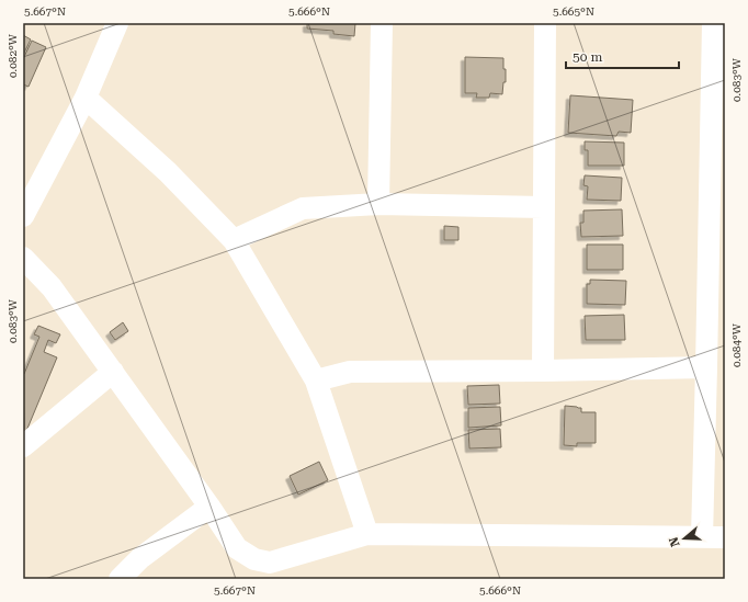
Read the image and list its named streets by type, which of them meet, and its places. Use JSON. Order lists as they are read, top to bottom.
{
  "scale_bar": "50 m",
  "north": "left",
  "coordinates": [
    "5.667°N",
    "5.666°N",
    "5.665°N",
    "0.082°W",
    "0.083°W",
    "0.084°W"
  ]
}
